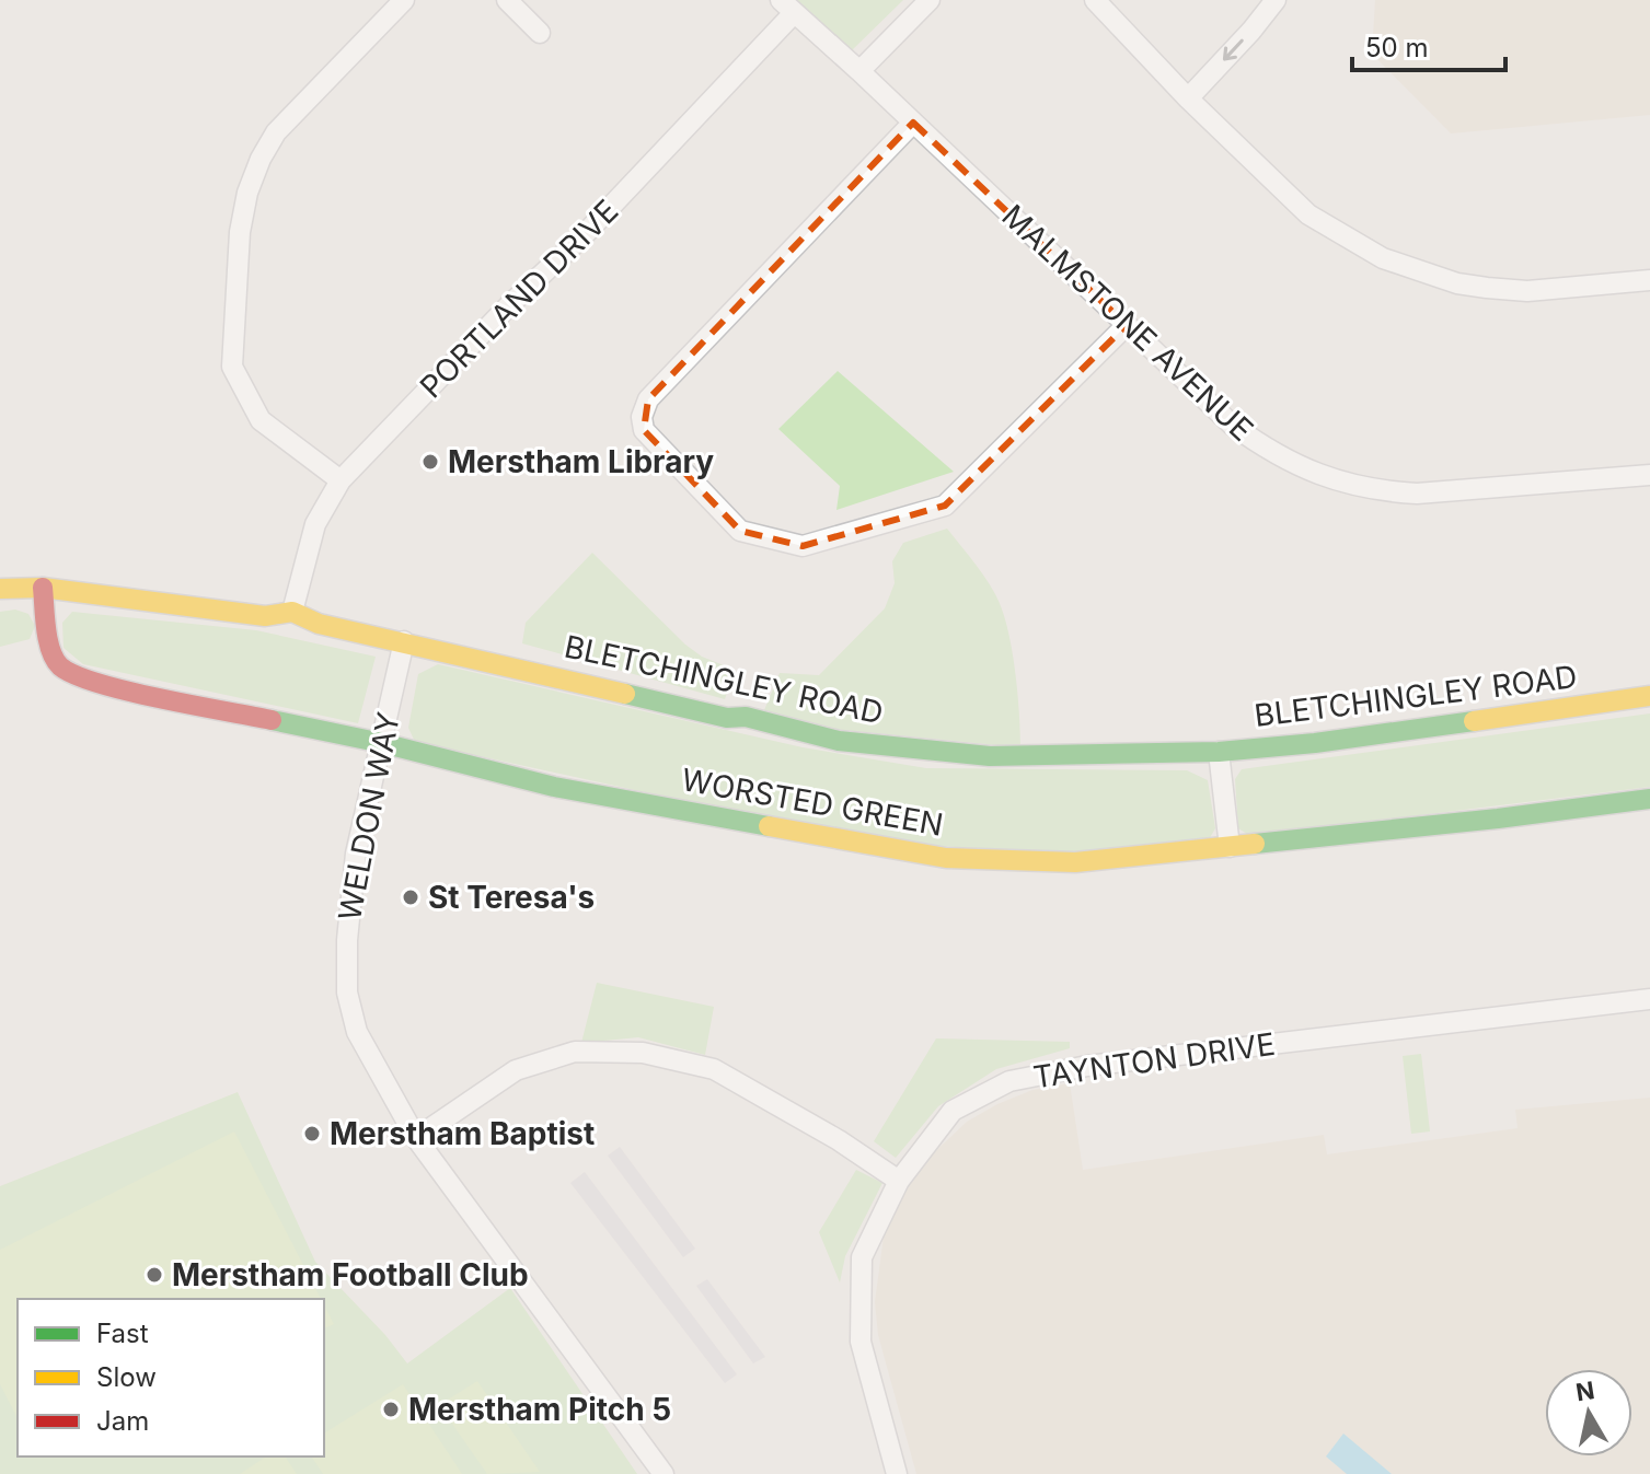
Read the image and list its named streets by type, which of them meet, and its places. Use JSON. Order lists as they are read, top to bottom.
{
  "streets": {
    "street": [
      "PORTLAND DRIVE",
      "MALMSTONE AVENUE",
      "BLETCHINGLEY ROAD",
      "WORSTED GREEN",
      "WELDON WAY",
      "TAYNTON DRIVE"
    ]
  },
  "crossings": [
    ["PORTLAND DRIVE", "MALMSTONE AVENUE"],
    ["PORTLAND DRIVE", "BLETCHINGLEY ROAD"],
    ["BLETCHINGLEY ROAD", "WORSTED GREEN"],
    ["BLETCHINGLEY ROAD", "WELDON WAY"],
    ["WORSTED GREEN", "WELDON WAY"]
  ],
  "places": [
    "Merstham Library",
    "St Teresa's",
    "Merstham Baptist",
    "Merstham Football Club",
    "Merstham Pitch 5"
  ],
  "legend": ["Fast", "Slow", "Jam"],
  "scale_bar": "50 m",
  "north": "top"
}
